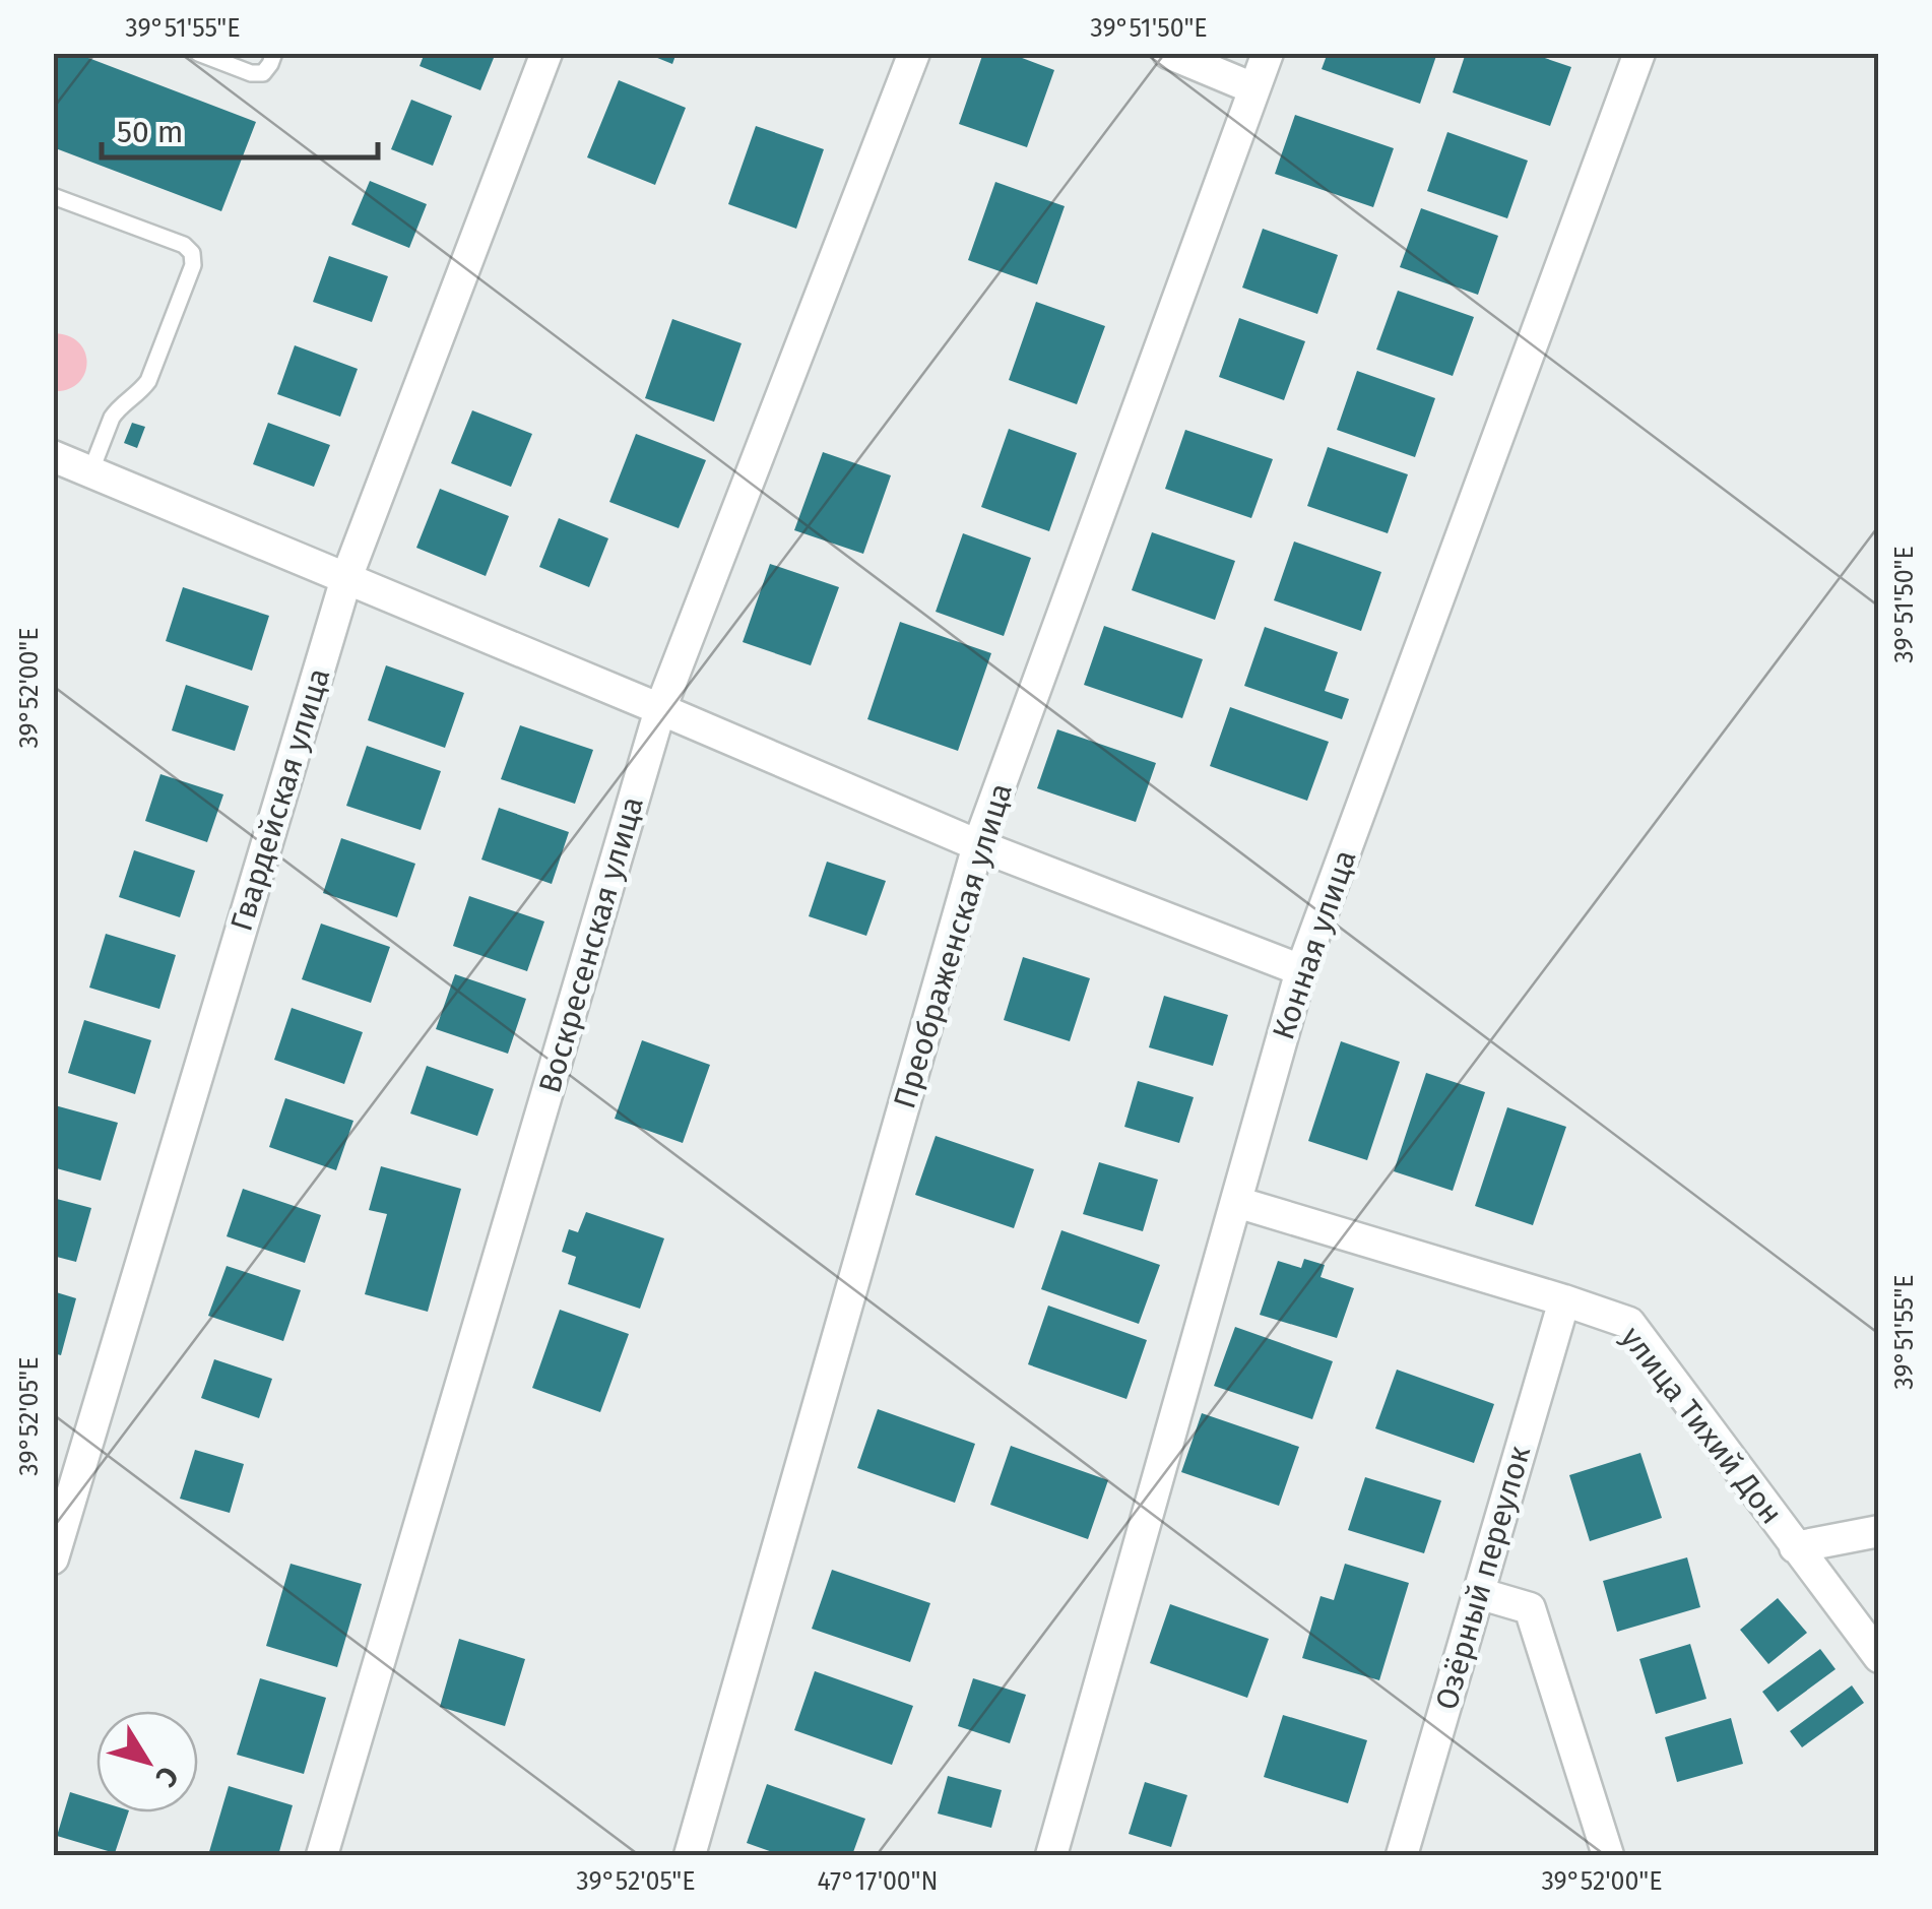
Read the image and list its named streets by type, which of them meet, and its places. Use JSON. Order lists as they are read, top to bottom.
{
  "streets": {
    "street": [
      "Гвардейская улица",
      "Воскресенская улица",
      "Конная улица",
      "Преображенская улица",
      "улица Тихий Дон",
      "Озёрный переулок"
    ]
  },
  "crossings": [
    ["Конная улица", "улица Тихий Дон"],
    ["улица Тихий Дон", "Озёрный переулок"]
  ],
  "scale_bar": "50 m",
  "north": "bottom right",
  "coordinates": [
    "39°51'55\"E",
    "39°51'50\"E",
    "39°52'00\"E",
    "39°52'05\"E",
    "47°17'00\"N"
  ]
}
